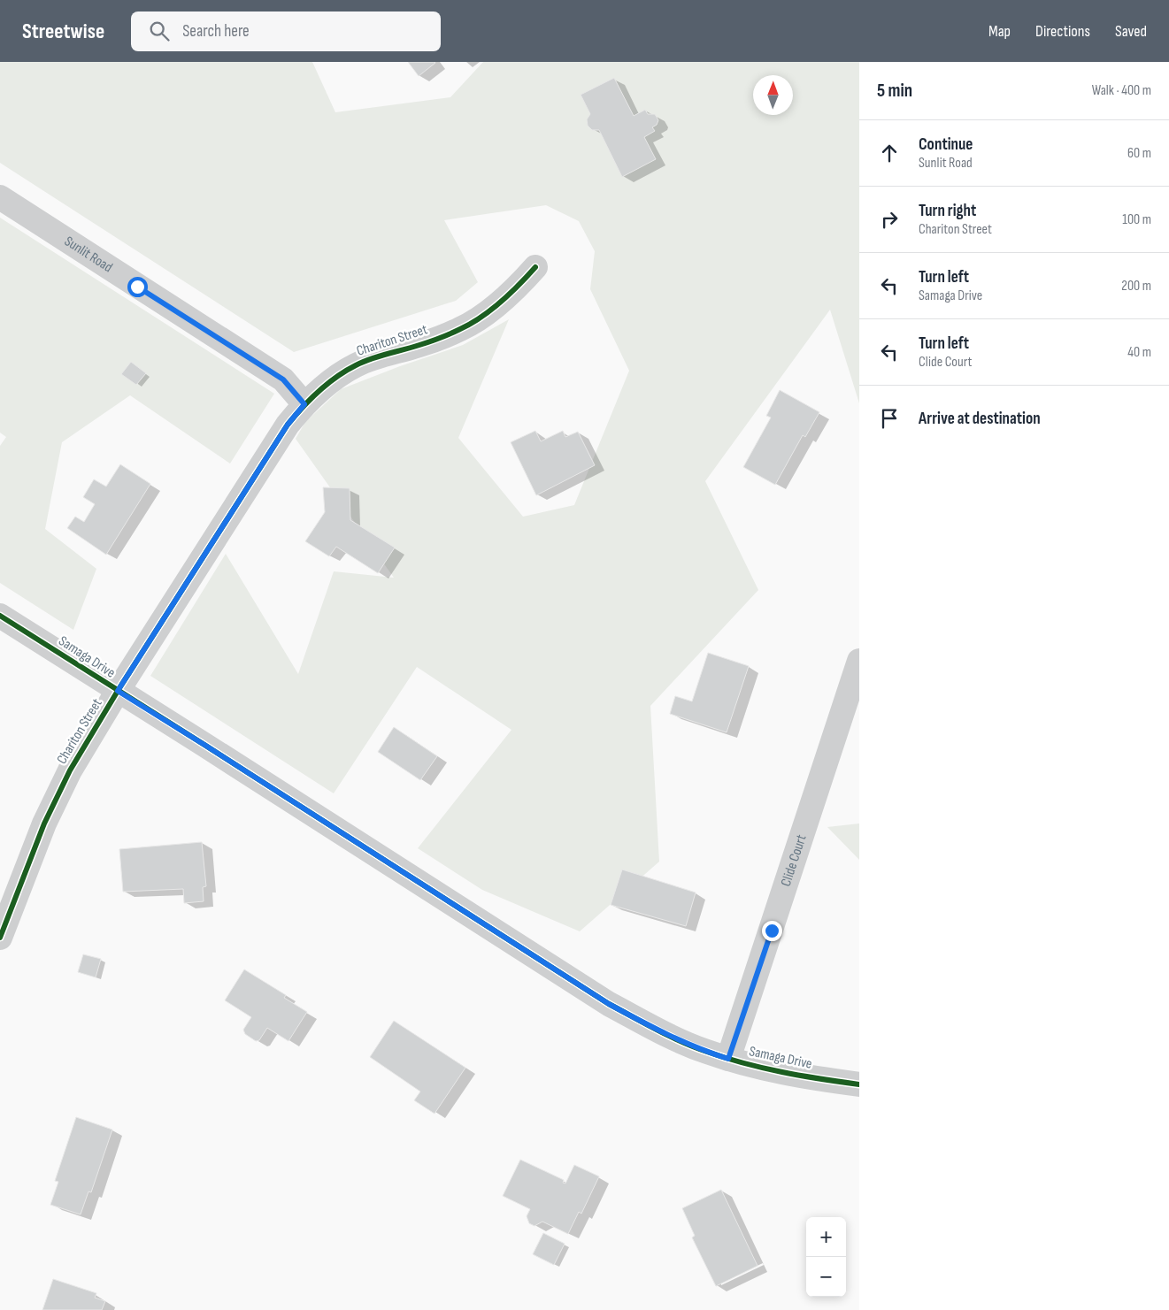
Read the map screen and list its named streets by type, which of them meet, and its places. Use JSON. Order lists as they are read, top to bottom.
{
  "streets": {
    "street": [
      "Sunlit Road",
      "Chariton Street",
      "Samaga Drive",
      "Clide Court"
    ]
  },
  "crossings": [
    ["Sunlit Road", "Chariton Street"],
    ["Chariton Street", "Samaga Drive"],
    ["Samaga Drive", "Clide Court"]
  ],
  "north": "top",
  "page": {
    "header": "Streetwise",
    "search": "Search here",
    "nav": ["Map", "Directions", "Saved"],
    "heading": ["5 min", "Walk · 400 m"],
    "list": [
      ["Continue", "Sunlit Road", "60 m"],
      ["Turn right", "Chariton Street", "100 m"],
      ["Turn left", "Samaga Drive", "200 m"],
      ["Turn left", "Clide Court", "40 m"],
      "Arrive at destination"
    ],
    "map_buttons": ["+", "−"]
  }
}
